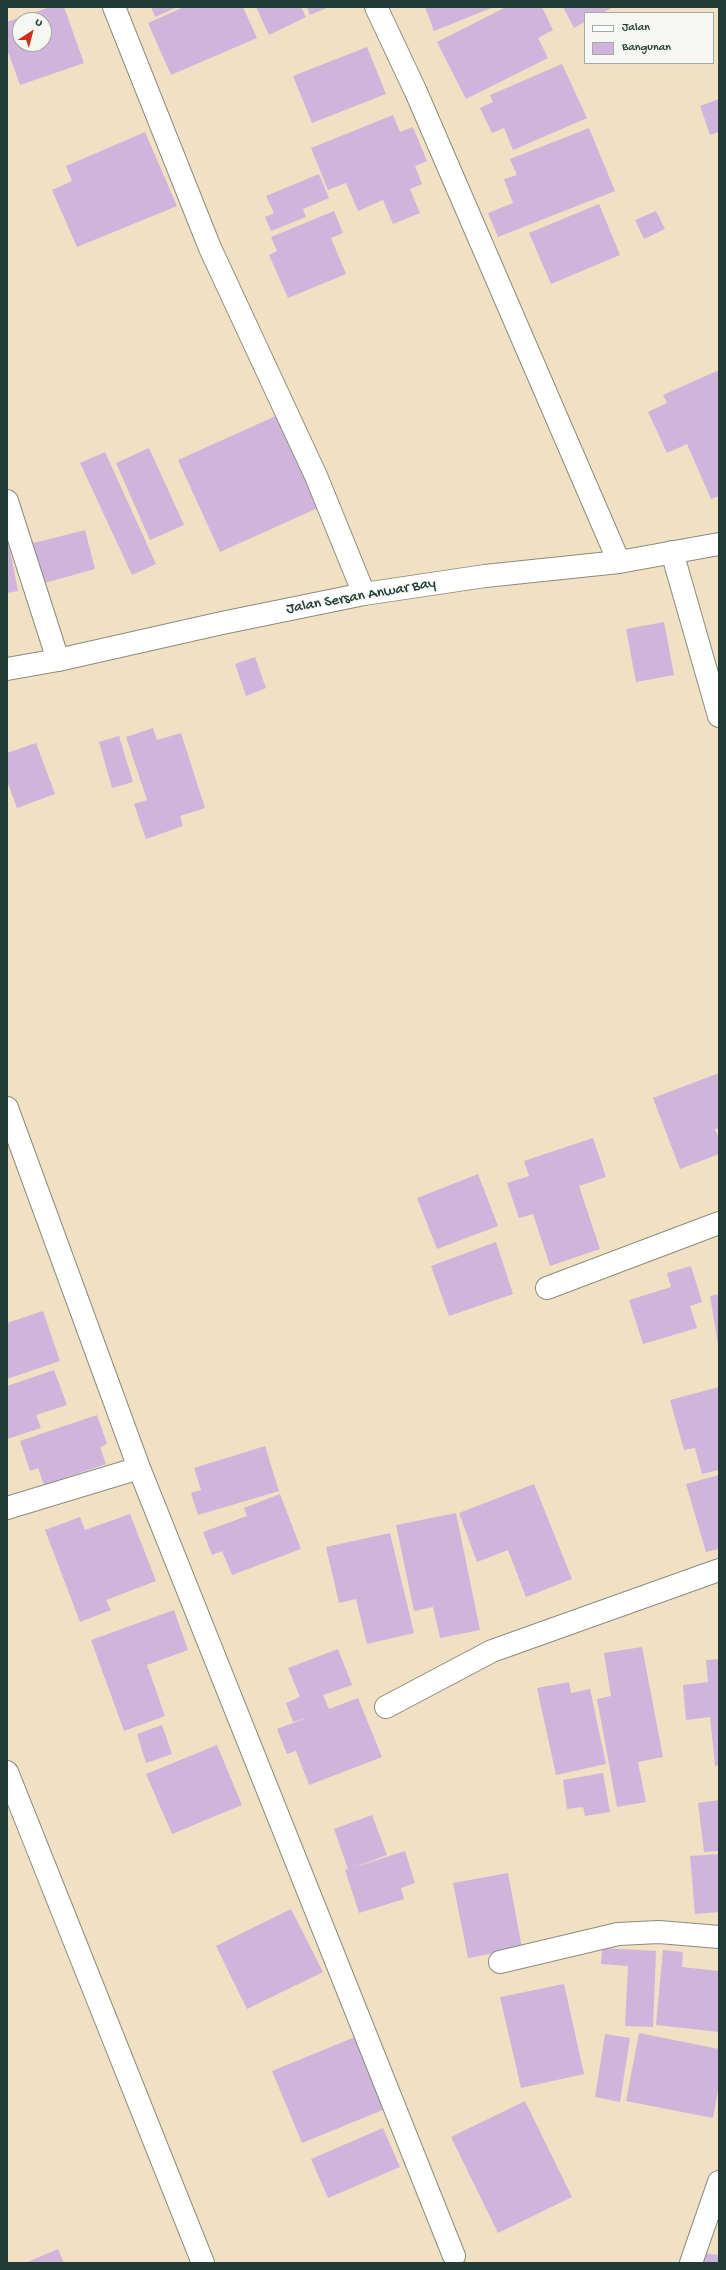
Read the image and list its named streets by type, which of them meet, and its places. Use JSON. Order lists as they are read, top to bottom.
{
  "streets": {
    "street": ["Jalan Sersan Anwar Bay"]
  },
  "legend": ["Jalan", "Bangunan"],
  "north": "top right"
}
